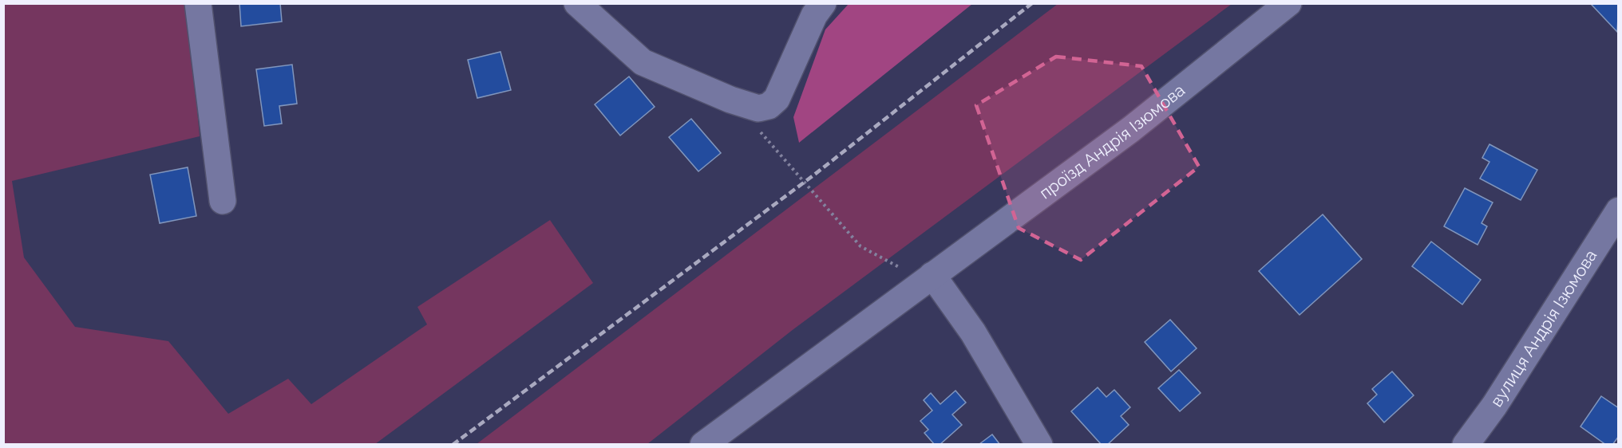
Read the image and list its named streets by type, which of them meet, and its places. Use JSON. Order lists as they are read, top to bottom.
{
  "streets": {
    "street": ["проїзд Андрія Ізюмова", "вулиця Андрія Ізюмова"]
  }
}
